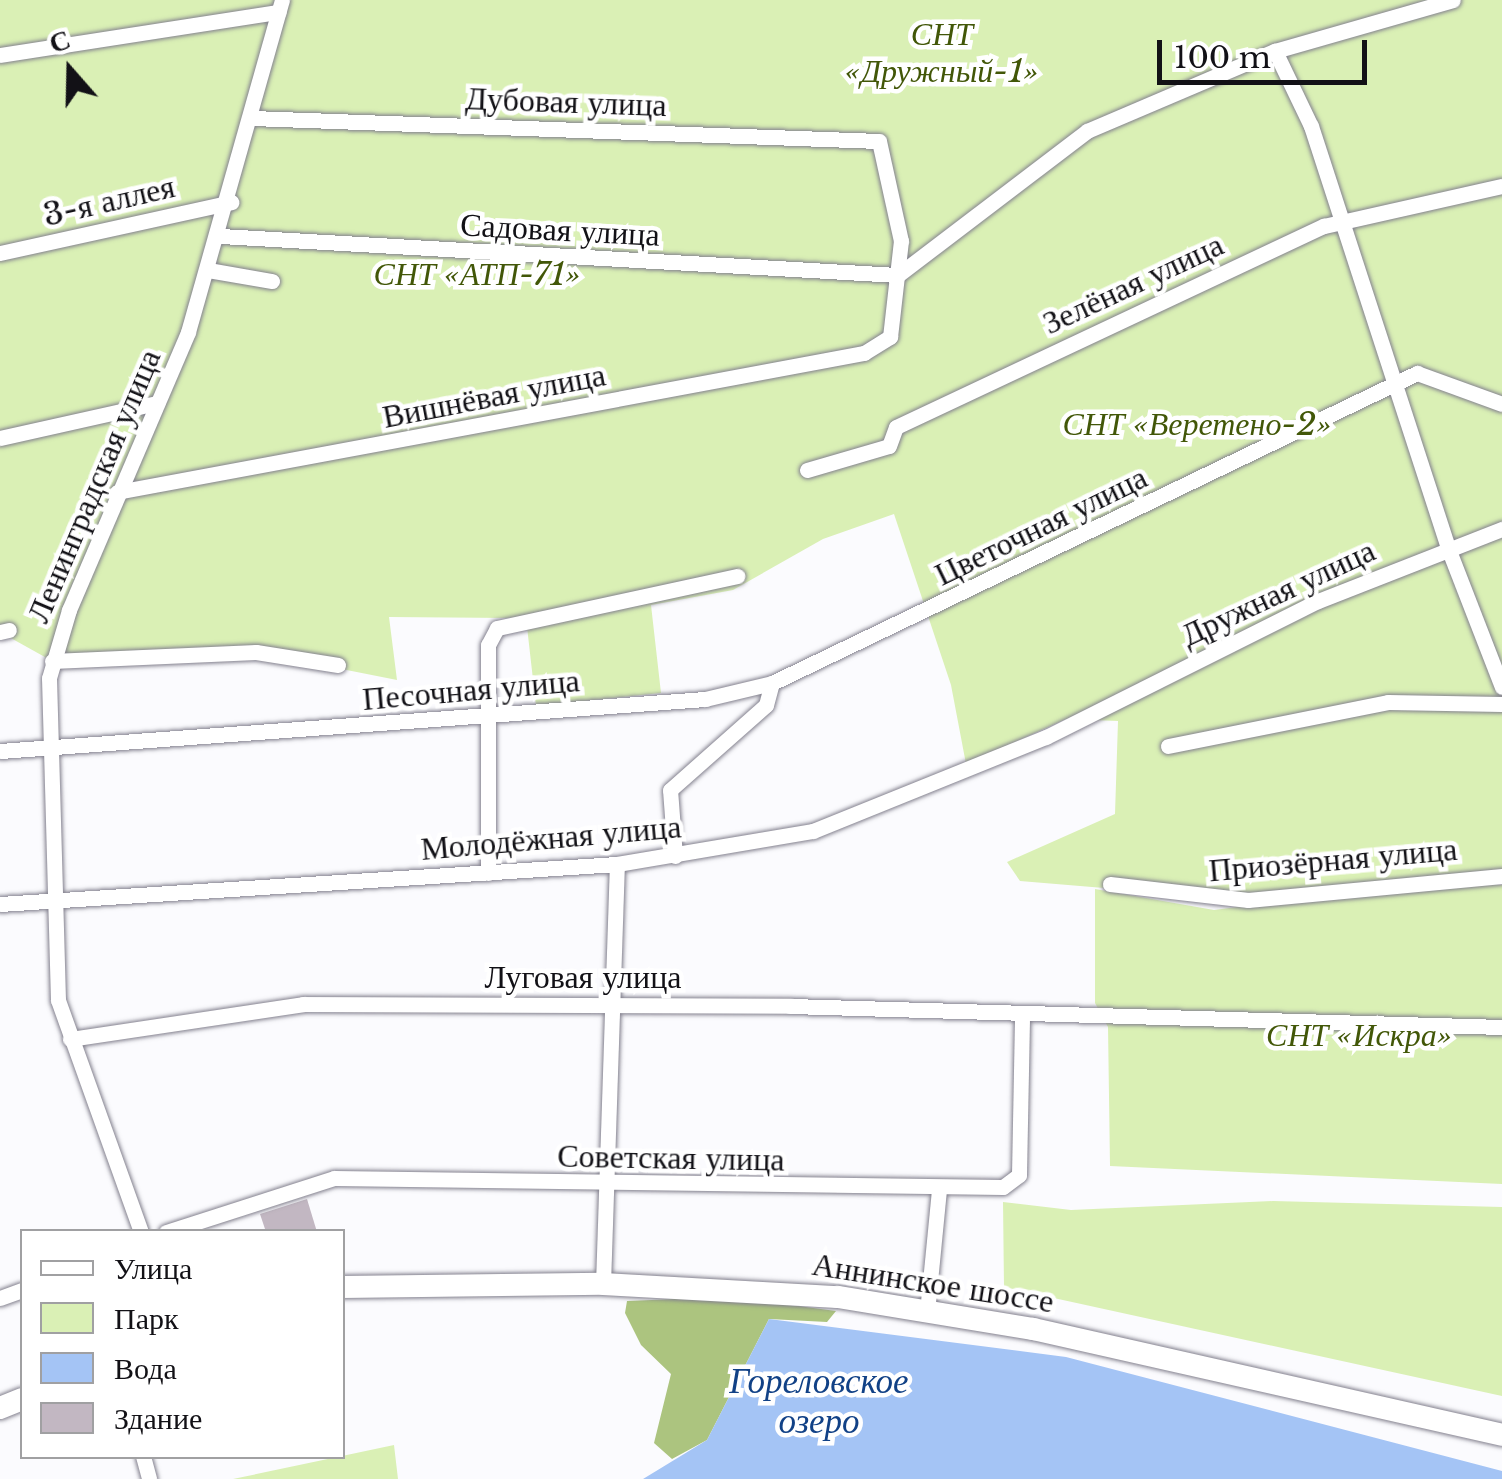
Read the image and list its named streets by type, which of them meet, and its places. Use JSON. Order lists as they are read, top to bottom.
{
  "streets": {
    "main road": ["Аннинское шоссе"],
    "street": [
      "Дубовая улица",
      "3-я аллея",
      "Садовая улица",
      "Зелёная улица",
      "Вишнёвая улица",
      "Ленинградская улица",
      "Цветочная улица",
      "Дружная улица",
      "Песочная улица",
      "Молодёжная улица",
      "Приозёрная улица",
      "Луговая улица",
      "Советская улица"
    ]
  },
  "crossings": [
    ["Дубовая улица", "Садовая улица"],
    ["Дубовая улица", "Вишнёвая улица"],
    ["Дубовая улица", "Ленинградская улица"],
    ["3-я аллея", "Ленинградская улица"],
    ["Садовая улица", "Вишнёвая улица"],
    ["Садовая улица", "Ленинградская улица"],
    ["Вишнёвая улица", "Ленинградская улица"],
    ["Ленинградская улица", "Песочная улица"],
    ["Ленинградская улица", "Молодёжная улица"],
    ["Ленинградская улица", "Луговая улица"],
    ["Цветочная улица", "Песочная улица"],
    ["Дружная улица", "Молодёжная улица"],
    ["Луговая улица", "Советская улица"]
  ],
  "water": ["Гореловское озеро"],
  "parks": [
    "СНТ «Дружный-1»",
    "СНТ «АТП-71»",
    "СНТ «Веретено-2»",
    "СНТ «Искра»"
  ],
  "legend": [
    "Улица",
    "Парк",
    "Вода",
    "Здание"
  ],
  "scale_bar": "100 m",
  "north": "top"
}
